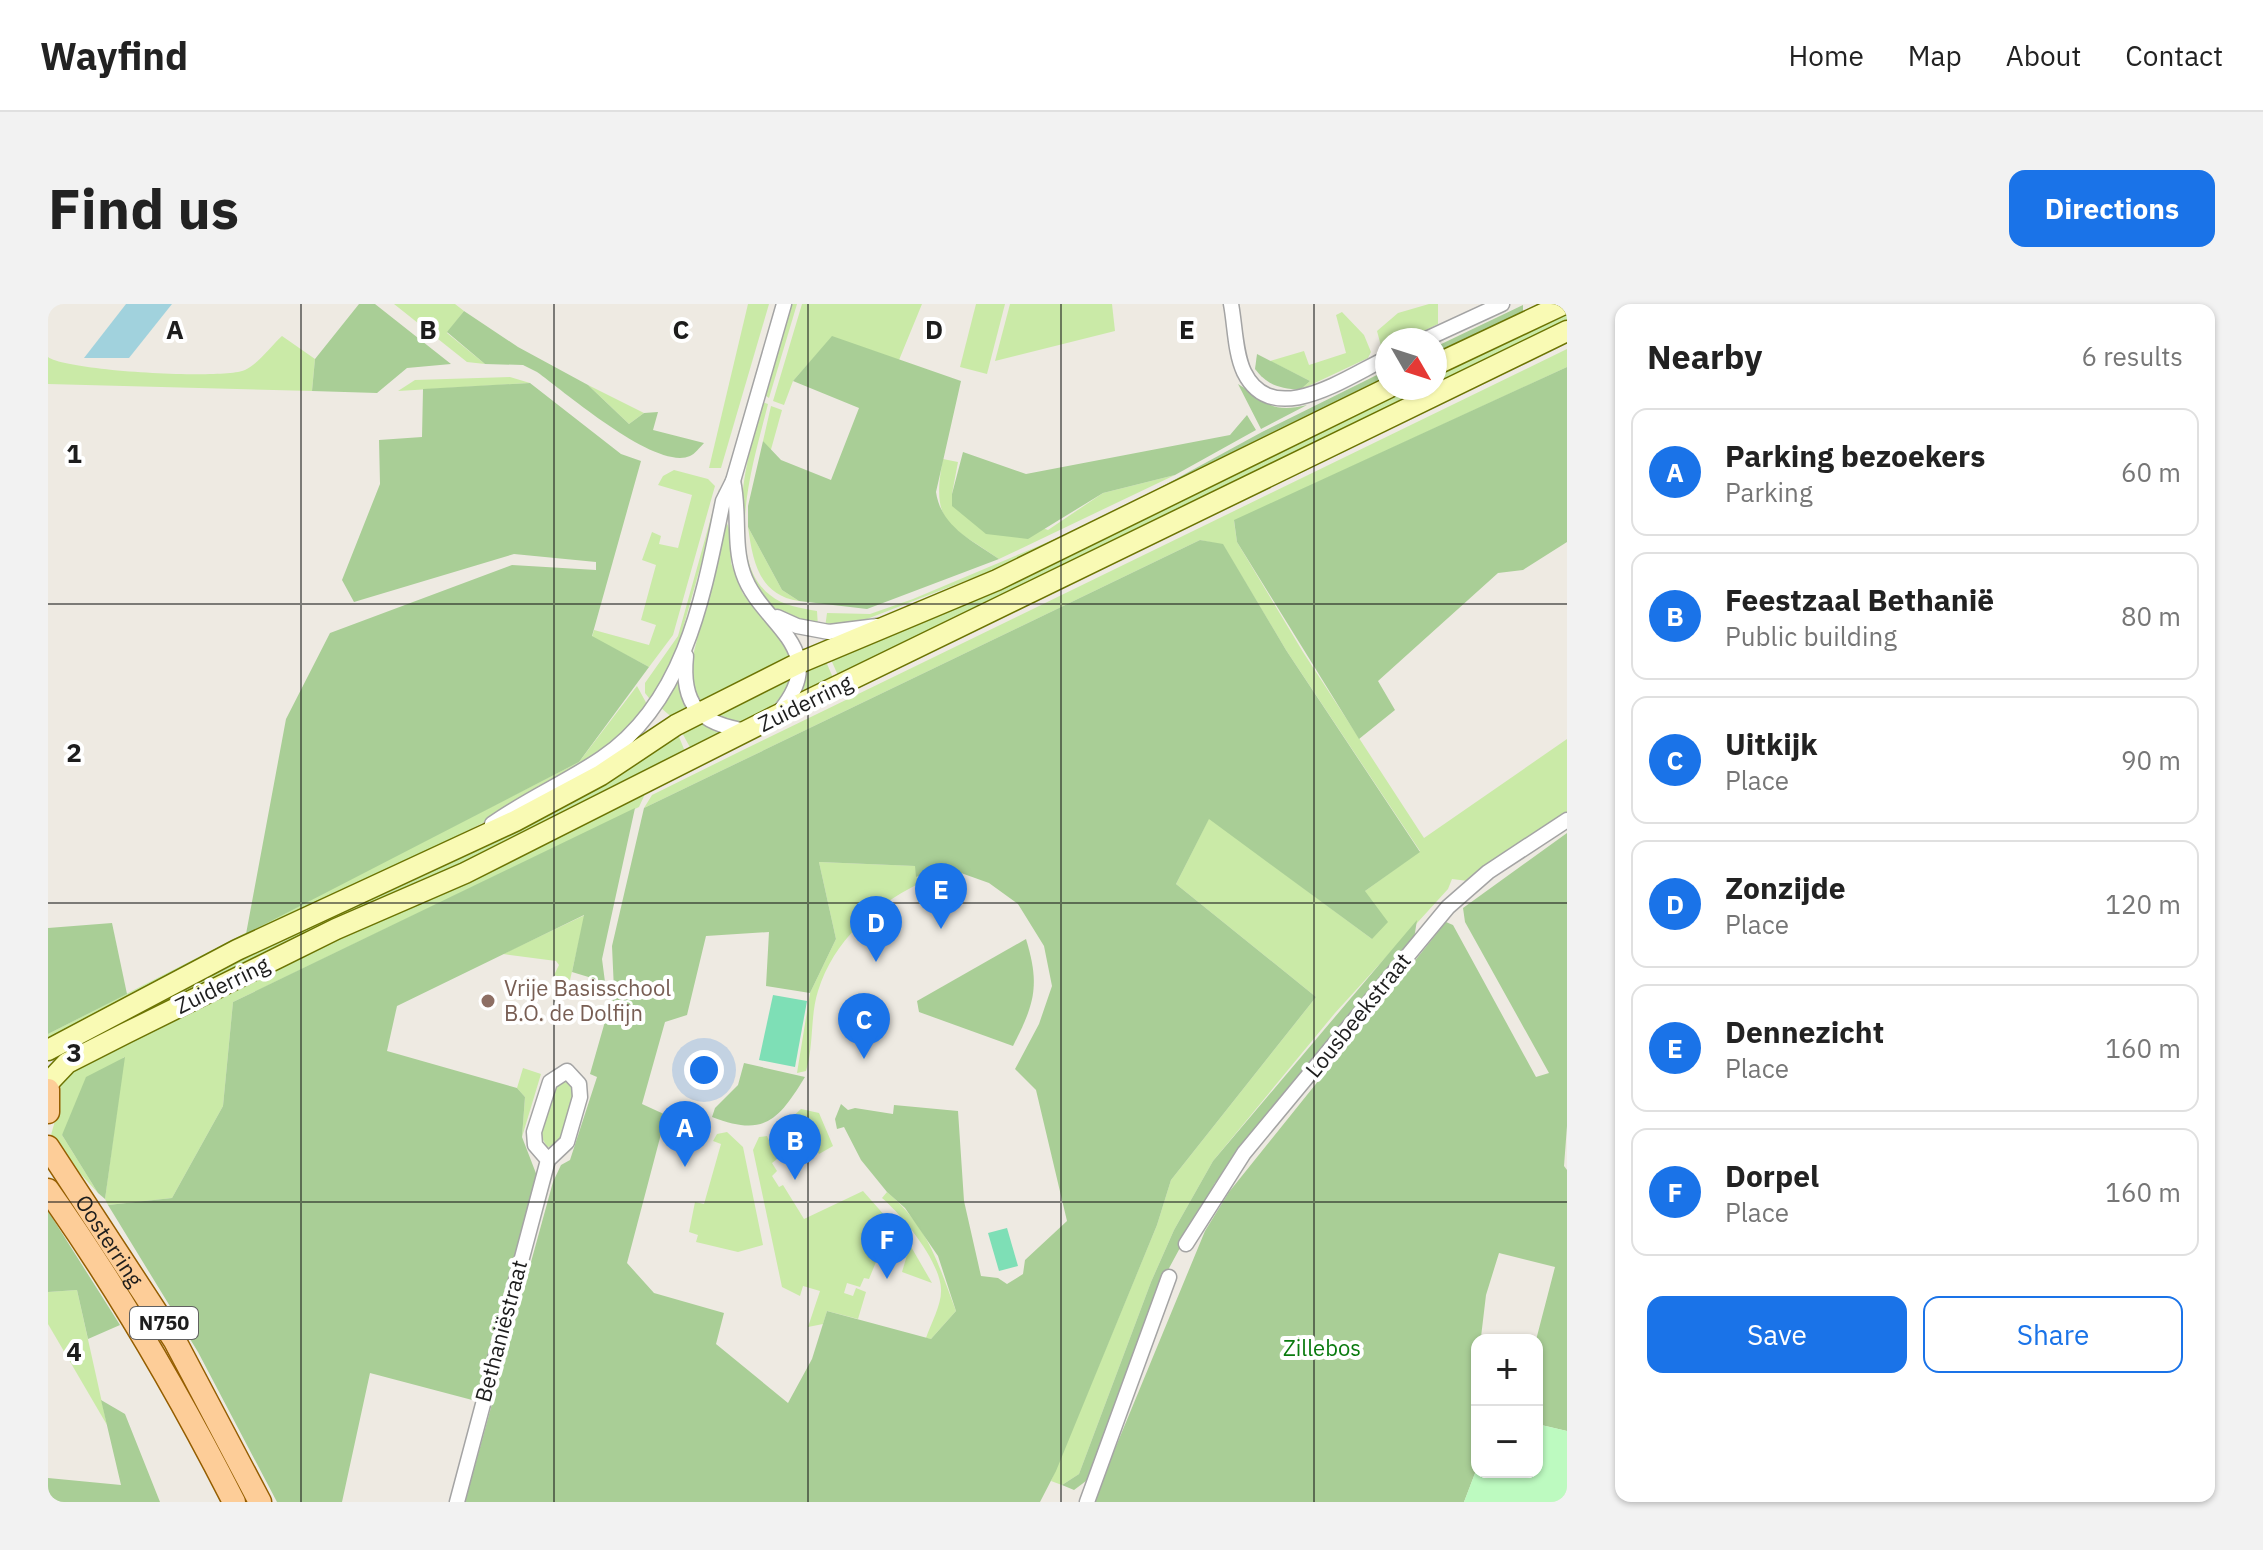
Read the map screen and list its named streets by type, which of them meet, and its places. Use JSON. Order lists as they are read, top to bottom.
{
  "streets": {
    "main road": ["Zuiderring", "Oosterring", "N750"],
    "street": ["Lousbeekstraat", "Bethaniëstraat"]
  },
  "parks": ["Zillebos"],
  "places": ["Vrije Basisschool B.O. de Dolfijn"],
  "north": "bottom right",
  "page": {
    "header": "Wayfind",
    "nav": [
      "Home",
      "Map",
      "About",
      "Contact"
    ],
    "buttons": [
      "Directions",
      ["Save", "Share"]
    ],
    "title": "Find us",
    "heading": ["Nearby", "6 results"],
    "list": [
      {
        "mark": "A",
        "name": "Parking bezoekers",
        "note": "Parking",
        "value": "60 m"
      },
      {
        "mark": "B",
        "name": "Feestzaal Bethanië",
        "note": "Public building",
        "value": "80 m"
      },
      {
        "mark": "C",
        "name": "Uitkijk",
        "note": "Place",
        "value": "90 m"
      },
      {
        "mark": "D",
        "name": "Zonzijde",
        "note": "Place",
        "value": "120 m"
      },
      {
        "mark": "E",
        "name": "Dennezicht",
        "note": "Place",
        "value": "160 m"
      },
      {
        "mark": "F",
        "name": "Dorpel",
        "note": "Place",
        "value": "160 m"
      }
    ],
    "pins": [
      "E",
      "D",
      "C",
      "A",
      "B",
      "F"
    ],
    "map_buttons": ["+", "−"]
  },
  "grid": {
    "columns": [
      "A",
      "B",
      "C",
      "D",
      "E"
    ],
    "rows": [
      "1",
      "2",
      "3",
      "4"
    ]
  }
}
